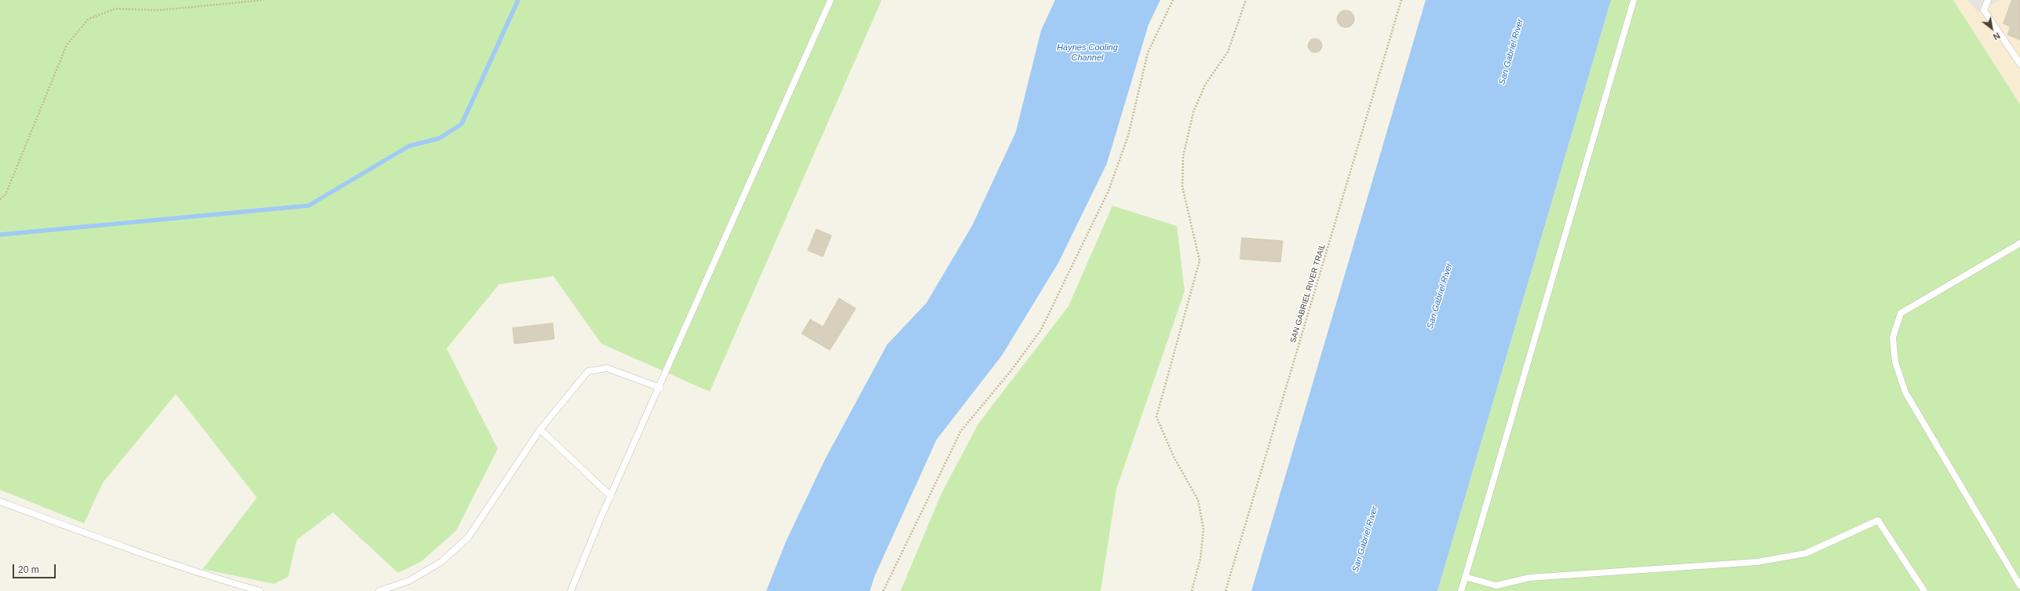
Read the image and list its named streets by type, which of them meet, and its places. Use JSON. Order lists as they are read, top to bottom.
{
  "streets": {
    "path": ["SAN GABRIEL RIVER TRAIL"]
  },
  "water": ["Haynes Cooling Channel", "San Gabriel River"],
  "scale_bar": "20 m",
  "north": "bottom right"
}
